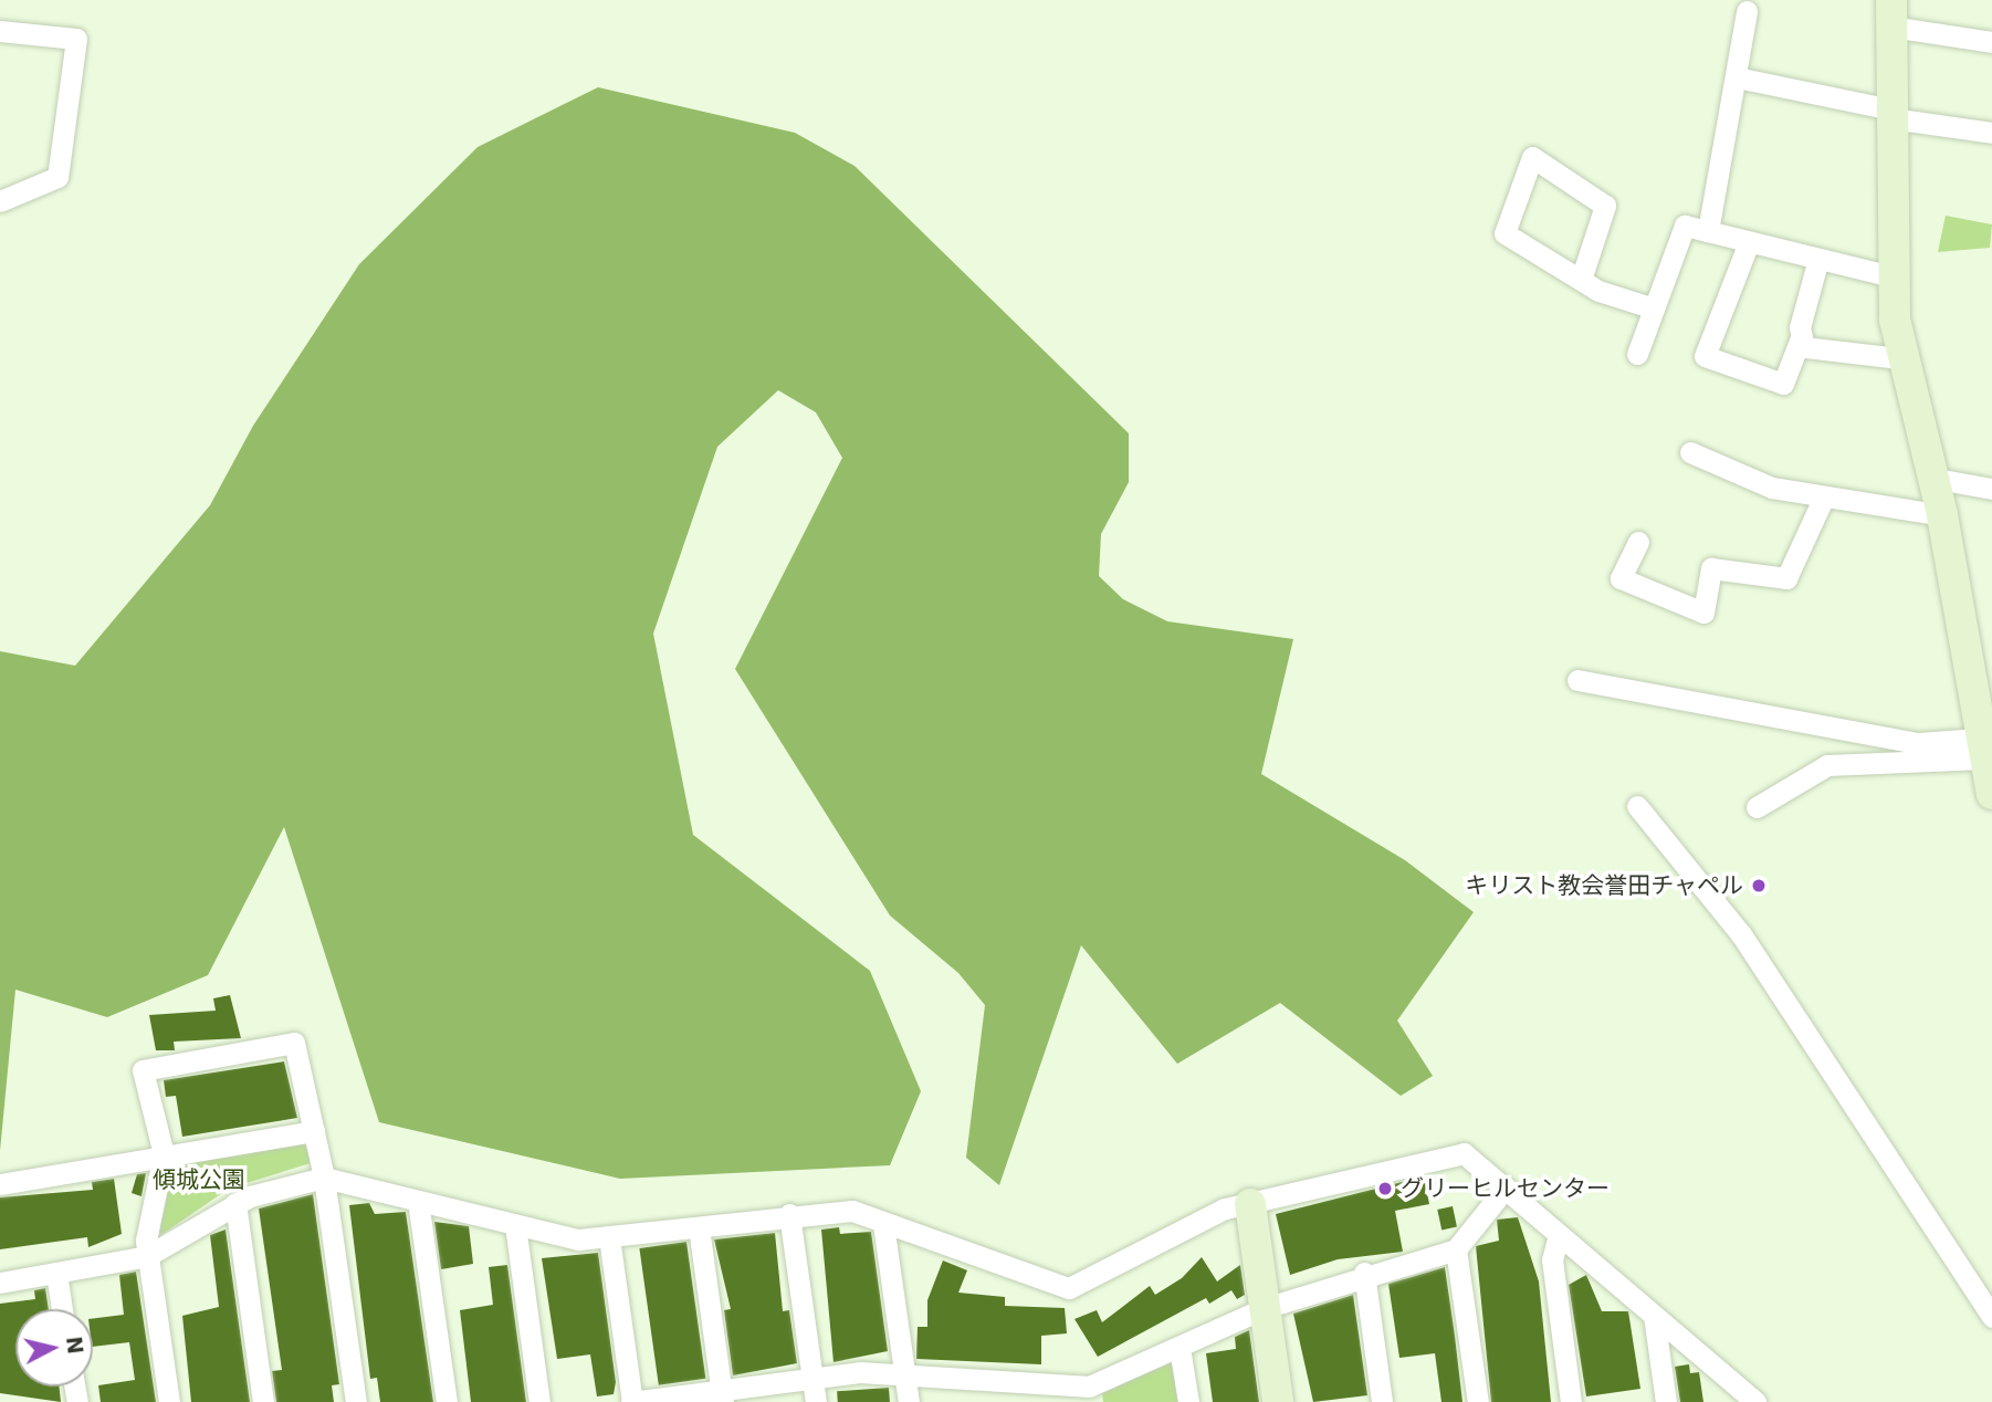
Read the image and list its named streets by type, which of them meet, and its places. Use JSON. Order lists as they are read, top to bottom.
{
  "parks": ["傾城公園"],
  "places": ["キリスト教会誉田チャペル", "グリーヒルセンター"],
  "north": "right"
}
